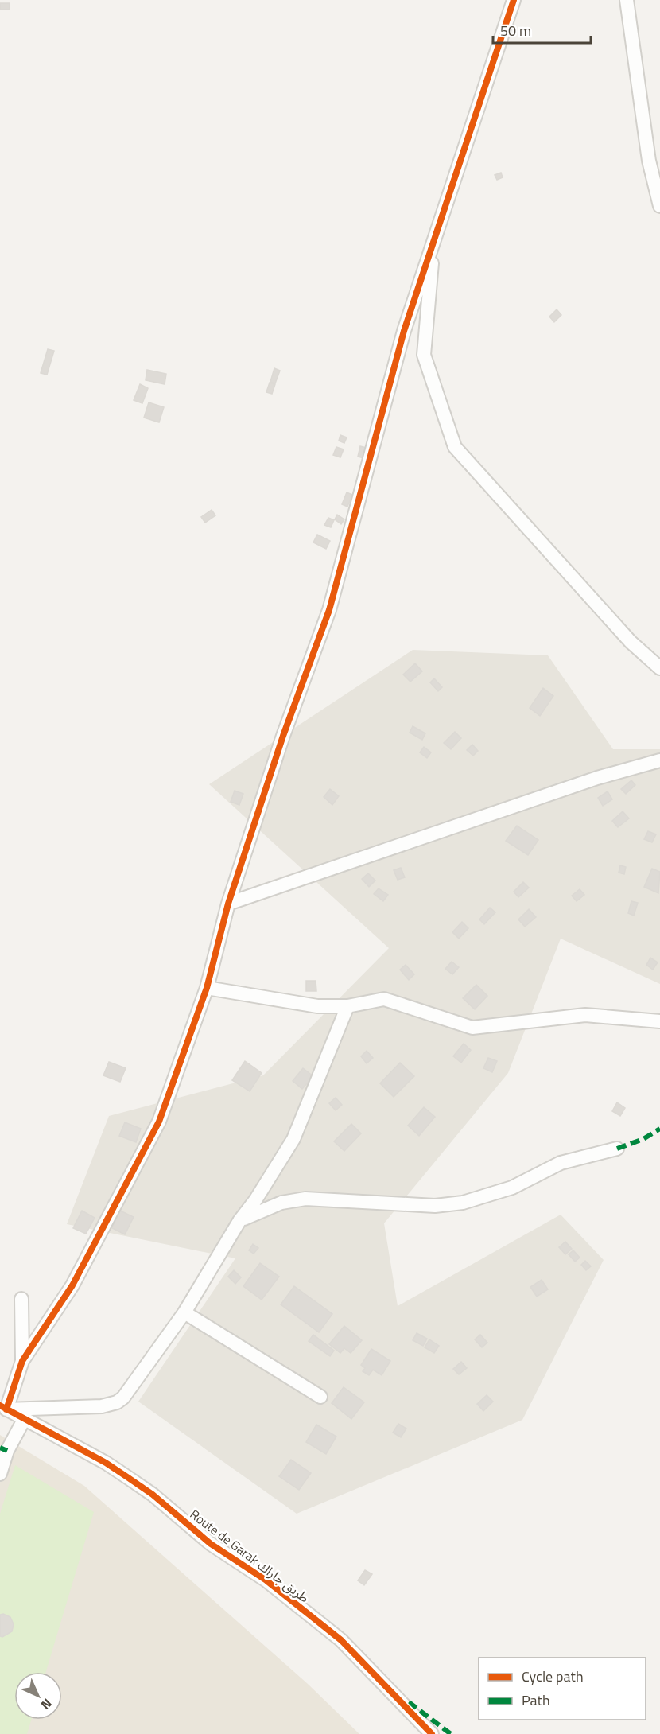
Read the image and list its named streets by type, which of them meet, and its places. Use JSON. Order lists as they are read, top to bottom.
{
  "streets": {
    "street": ["Route de Garak طريق جاراك"]
  },
  "legend": ["Cycle path", "Path"],
  "scale_bar": "50 m",
  "north": "bottom right"
}
